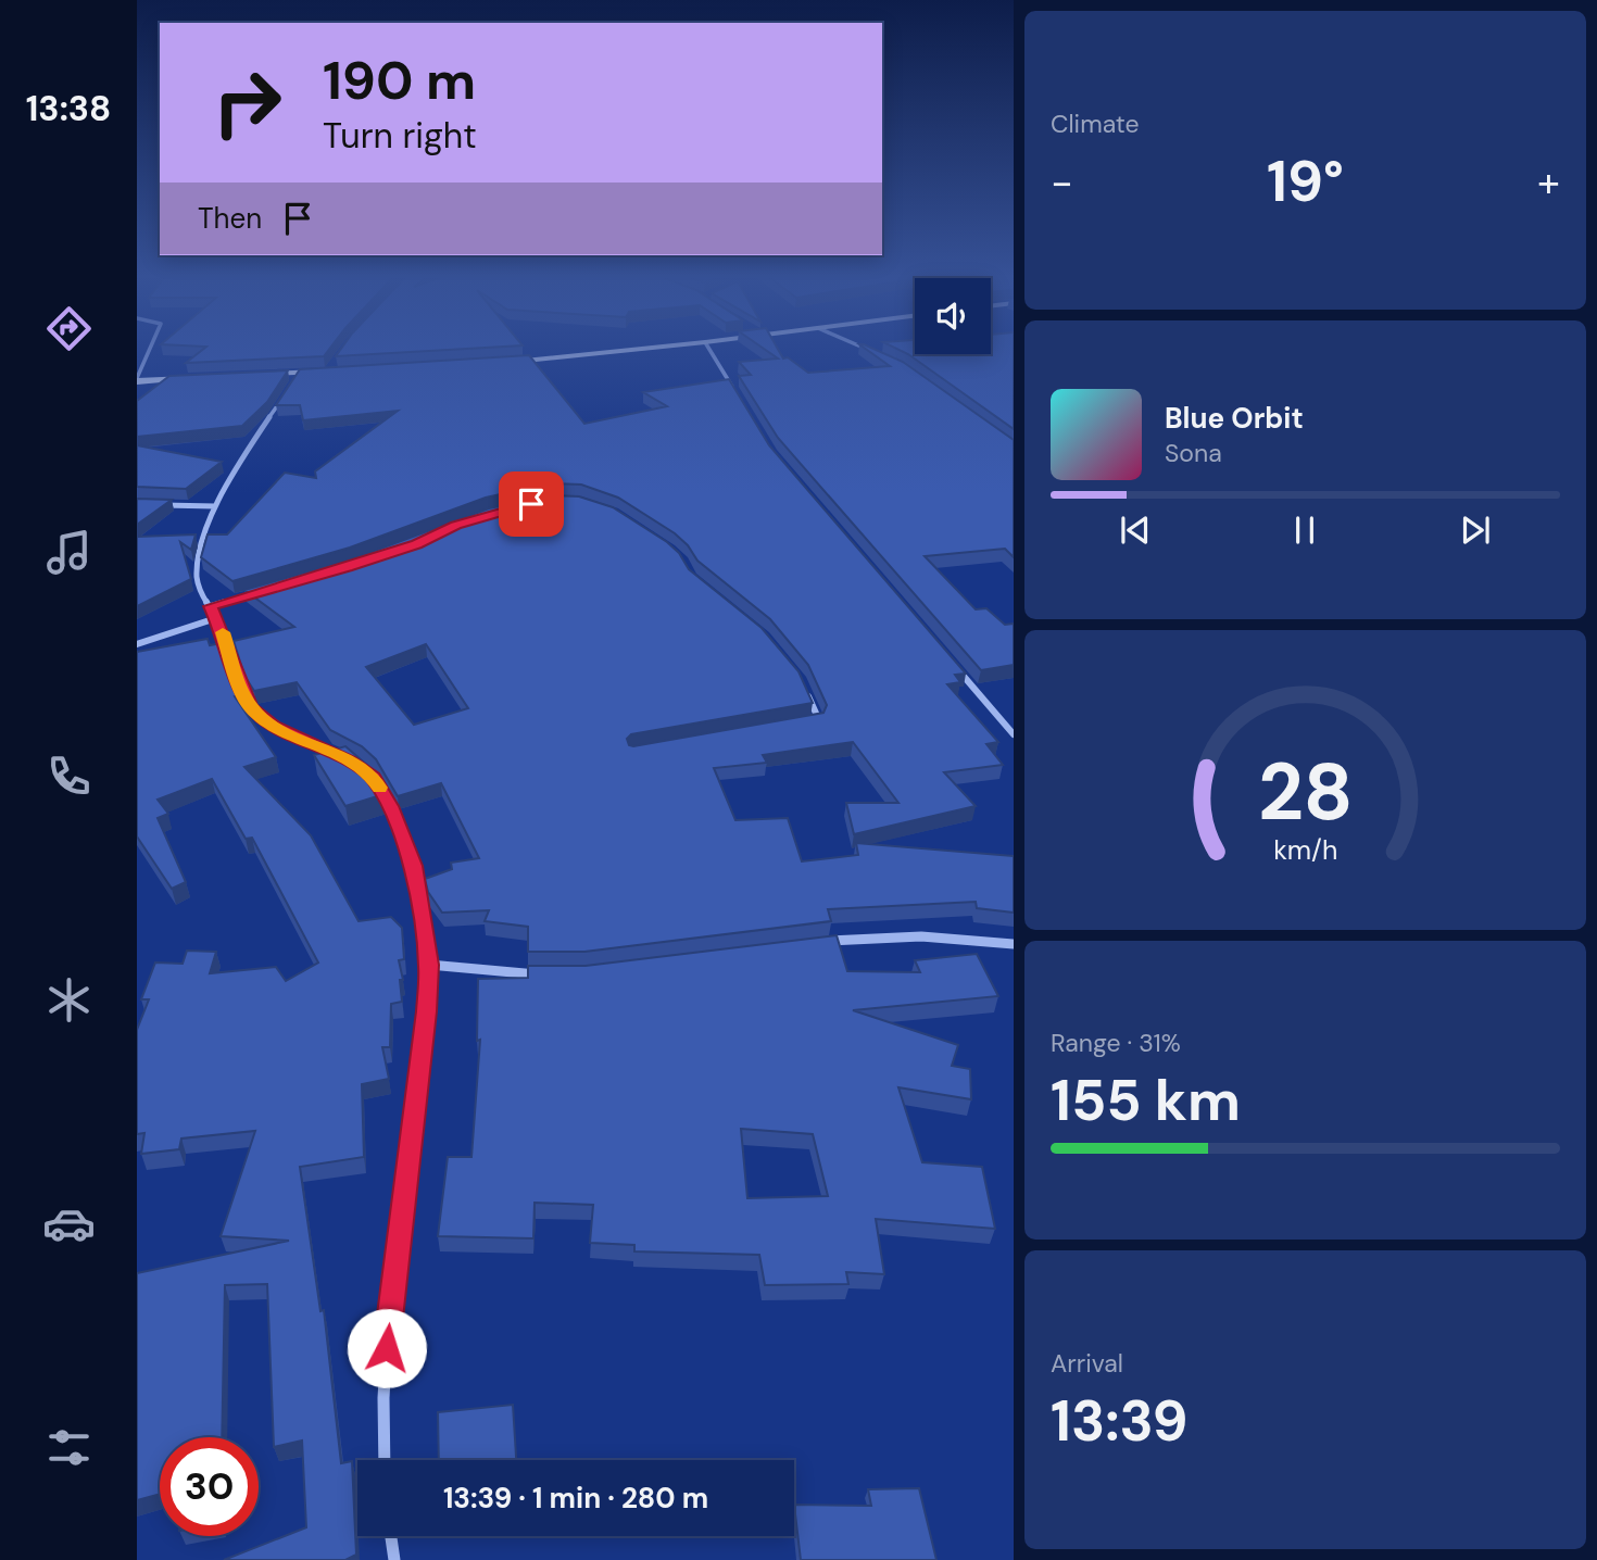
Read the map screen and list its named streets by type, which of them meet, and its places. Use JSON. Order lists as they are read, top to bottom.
{
  "page": {
    "tabs": "13:38",
    "tile": [
      "Climate",
      ["Range · 31%", "155 km"],
      ["Arrival", "13:39"]
    ],
    "turn": ["190 m", "Turn right"],
    "heat": ["−", "19°", "+"],
    "then": "Then",
    "song": ["Blue Orbit", "Sona"],
    "limit": "30",
    "trip": "13:39 · 1 min · 280 m",
    "gauge": ["28", "km/h"]
  }
}
